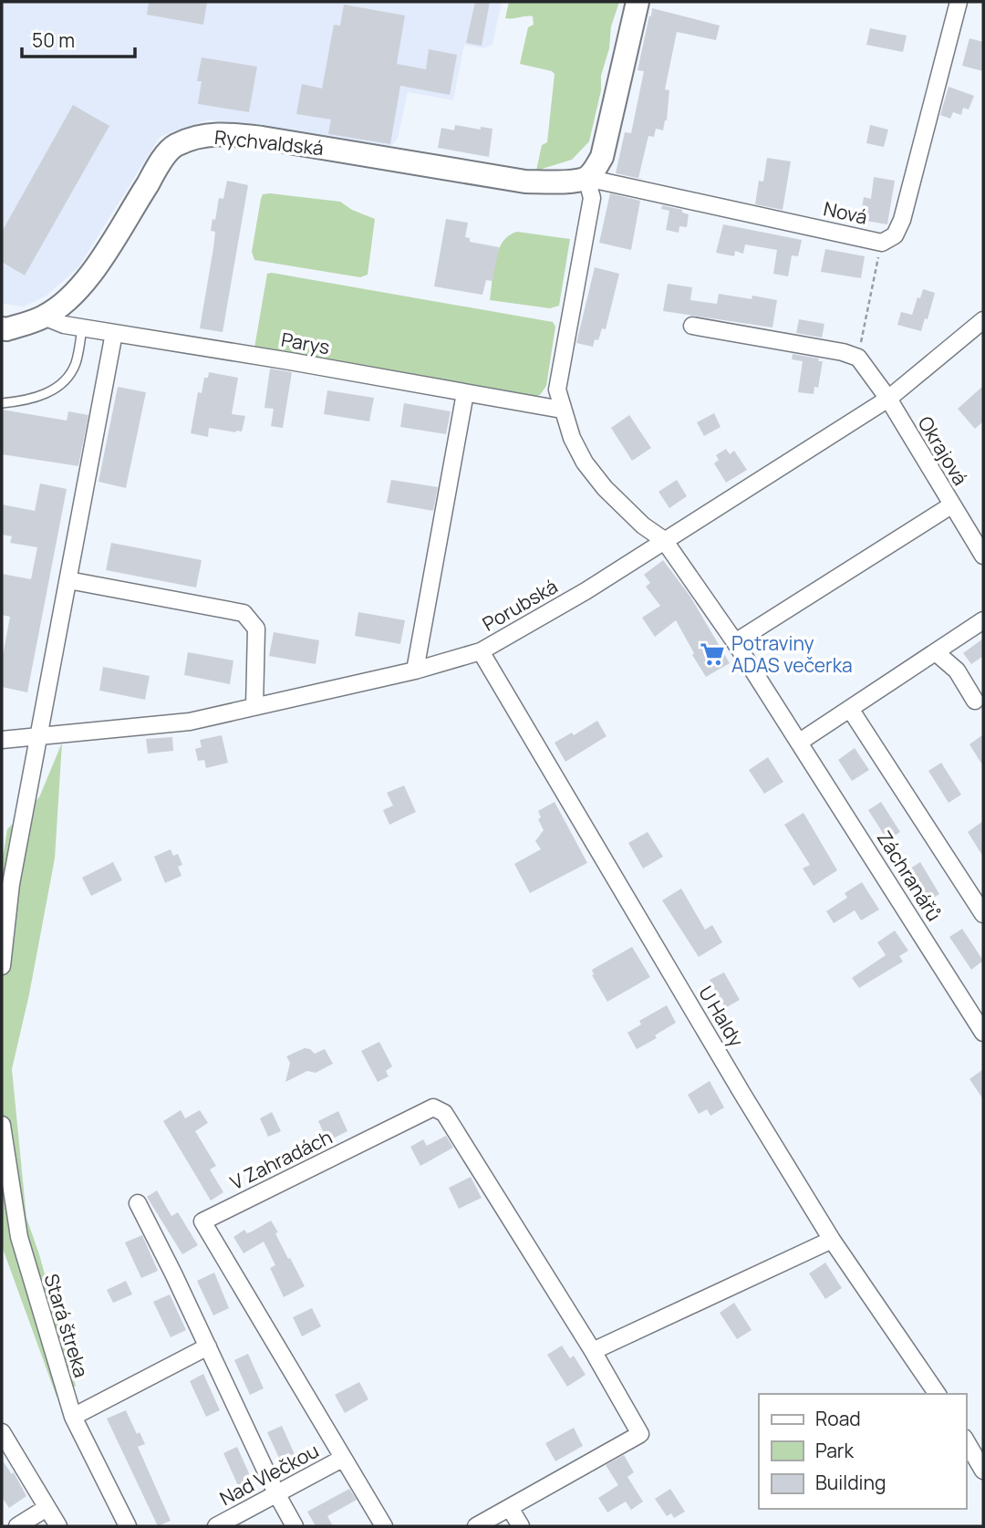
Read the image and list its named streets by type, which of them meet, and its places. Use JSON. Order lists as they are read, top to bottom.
{
  "streets": {
    "street": [
      "Rychvaldská",
      "Nová",
      "Parys",
      "Okrajová",
      "Porubská",
      "Záchranářů",
      "U Haldy",
      "V Zahradách",
      "Stará štreka",
      "Nad Vlečkou"
    ]
  },
  "crossings": [
    ["Rychvaldská", "Nová"],
    ["Rychvaldská", "Parys"],
    ["Okrajová", "Porubská"],
    ["Porubská", "Záchranářů"],
    ["Porubská", "U Haldy"],
    ["V Zahradách", "Nad Vlečkou"]
  ],
  "places": {
    "supermarket": ["Potraviny ADAS večerka"]
  },
  "legend": ["Road", "Park", "Building"],
  "scale_bar": "50 m"
}
